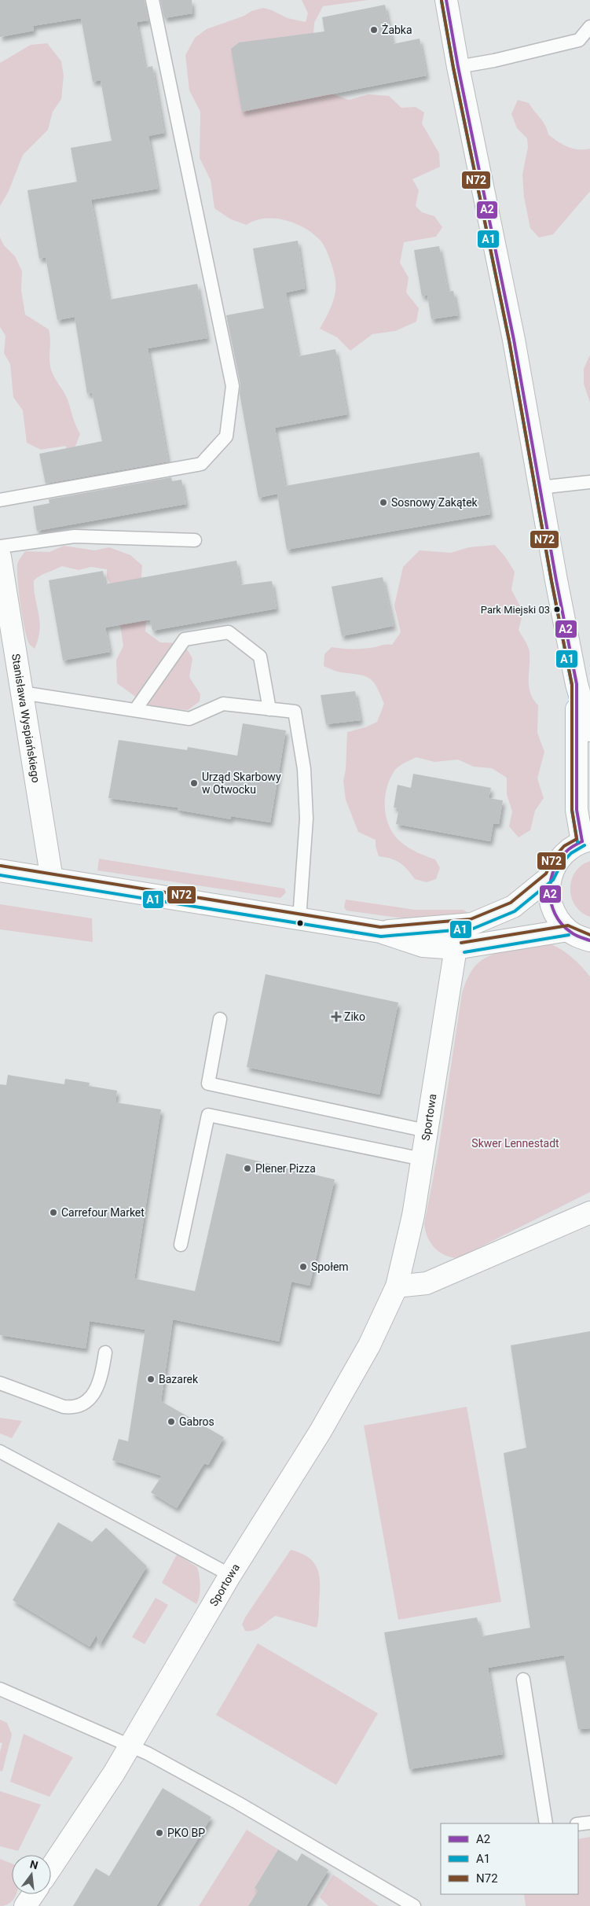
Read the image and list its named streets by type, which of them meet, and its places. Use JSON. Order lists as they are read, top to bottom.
{
  "streets": {
    "street": ["Stanisława Wyspiańskiego", "Sportowa"]
  },
  "parks": ["Skwer Lennestadt"],
  "places": {
    "other": [
      "Żabka",
      "Sosnowy Zakątek",
      "Park Miejski 03",
      "Urząd Skarbowy w Otwocku",
      "Plener Pizza",
      "Carrefour Market",
      "Społem",
      "Bazarek",
      "Gabros",
      "PKO BP"
    ],
    "health": ["Ziko"]
  },
  "lines": ["transit line A2", "transit line A1", "transit line N72"],
  "legend": ["A2", "A1", "N72"],
  "north": "top"
}
